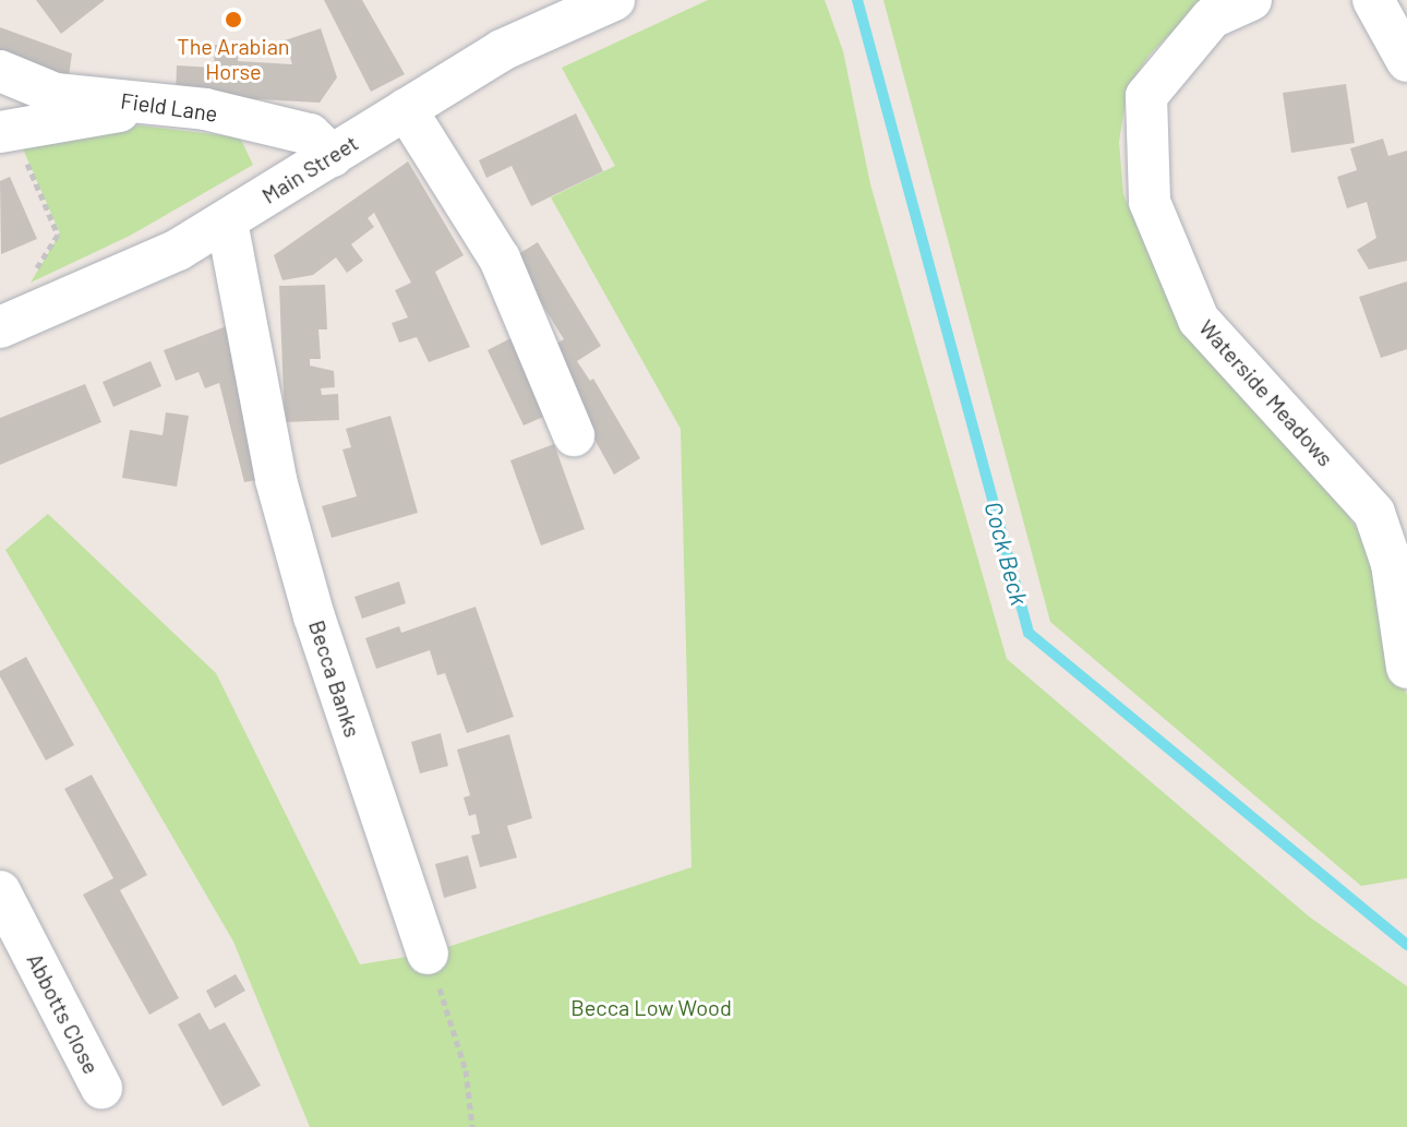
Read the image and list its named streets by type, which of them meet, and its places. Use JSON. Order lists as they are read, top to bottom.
{
  "streets": {
    "street": [
      "Field Lane",
      "Main Street",
      "Waterside Meadows",
      "Becca Banks",
      "Abbotts Close"
    ]
  },
  "crossings": [
    ["Field Lane", "Main Street"],
    ["Main Street", "Becca Banks"]
  ],
  "water": ["Cock Beck"],
  "parks": ["Becca Low Wood"],
  "places": ["The Arabian Horse"]
}
